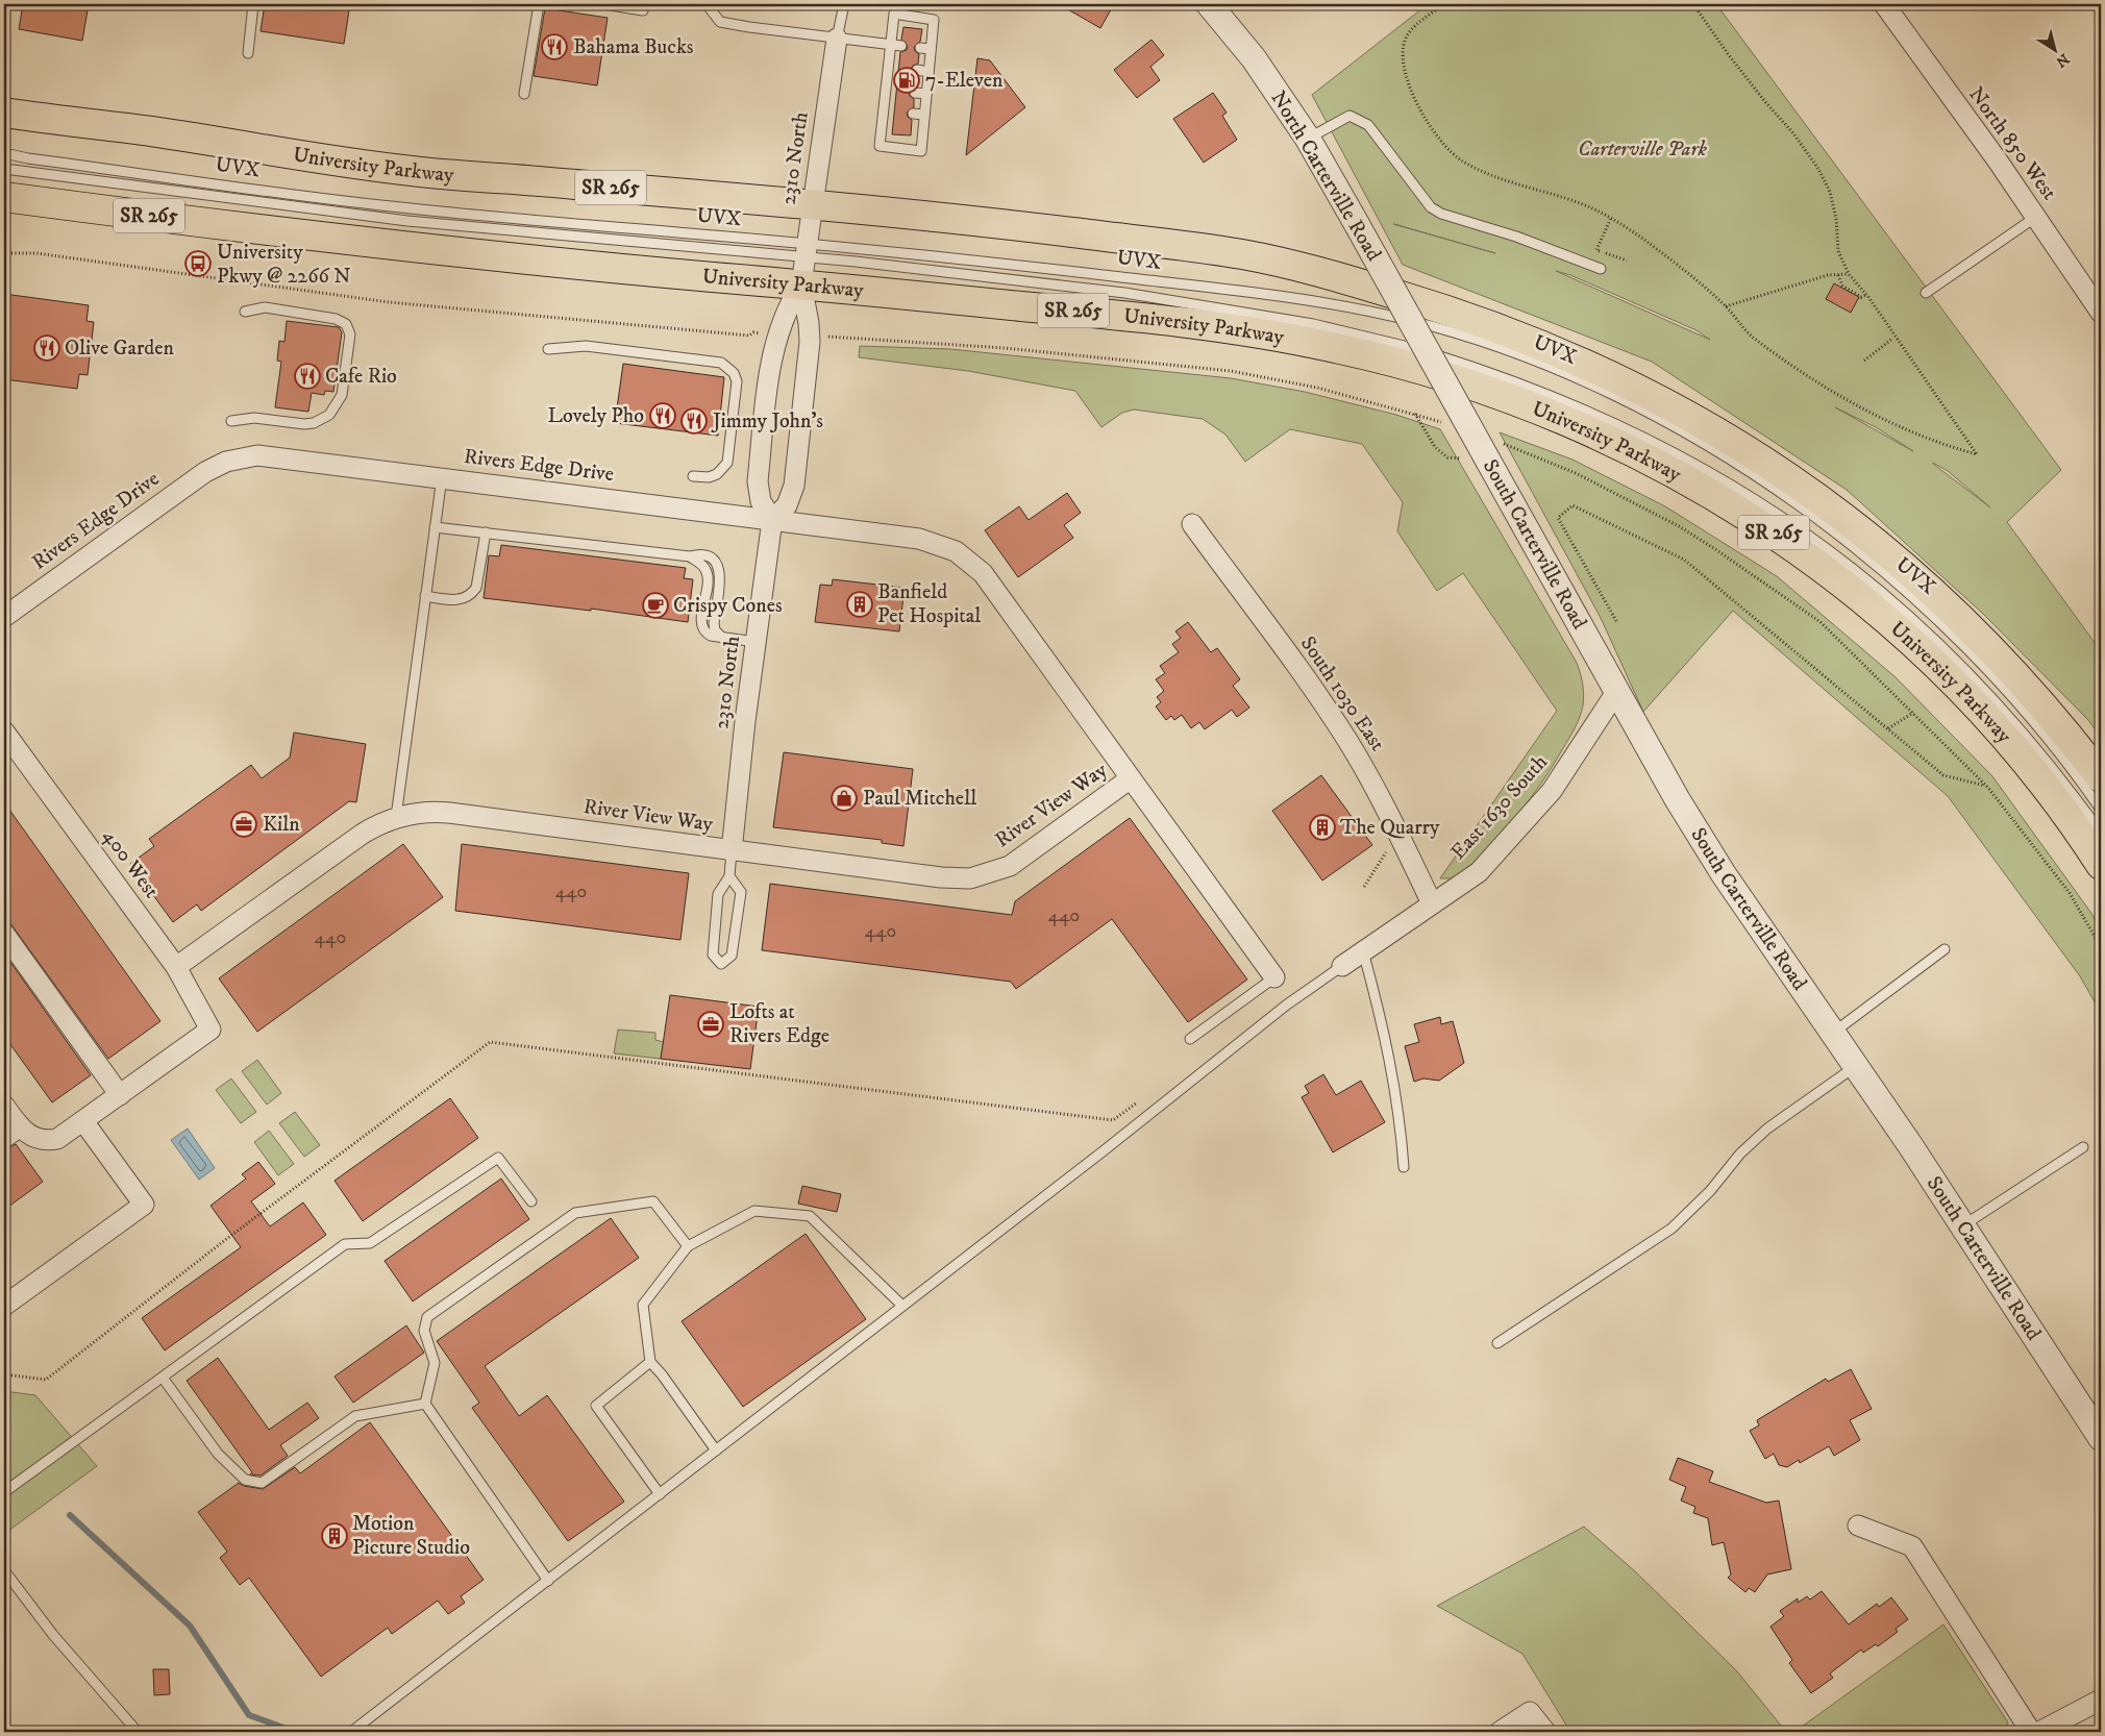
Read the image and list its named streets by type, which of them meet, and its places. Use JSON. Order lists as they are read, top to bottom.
{
  "streets": {
    "main road": ["University Parkway", "SR 265"],
    "street": [
      "North 850 West",
      "2310 North",
      "North Carterville Road",
      "Rivers Edge Drive",
      "South Carterville Road",
      "South 1030 East",
      "River View Way",
      "East 1630 South",
      "400 West"
    ],
    "lane": ["UVX"]
  },
  "crossings": [
    ["2310 North", "University Parkway"],
    ["2310 North", "UVX"],
    ["2310 North", "Rivers Edge Drive"],
    ["2310 North", "River View Way"],
    ["University Parkway", "UVX"],
    ["North Carterville Road", "South Carterville Road"],
    ["Rivers Edge Drive", "River View Way"],
    ["South Carterville Road", "East 1630 South"],
    ["South 1030 East", "East 1630 South"],
    ["River View Way", "400 West"]
  ],
  "parks": ["Carterville Park"],
  "places": {
    "restaurant": [
      "Bahama Bucks",
      "Olive Garden",
      "Cafe Rio",
      "Lovely Pho",
      "Jimmy John's"
    ],
    "fuel station": ["7-Eleven"],
    "bus stop": ["University Pkwy @ 2266 N"],
    "building": ["Banfield Pet Hospital", "The Quarry", "Motion Picture Studio"],
    "cafe": ["Crispy Cones"],
    "shop": ["Paul Mitchell"],
    "office": ["Kiln", "Lofts at Rivers Edge"]
  },
  "house_numbers": [
    "440",
    "440",
    "440",
    "440"
  ],
  "north": "bottom right"
}
